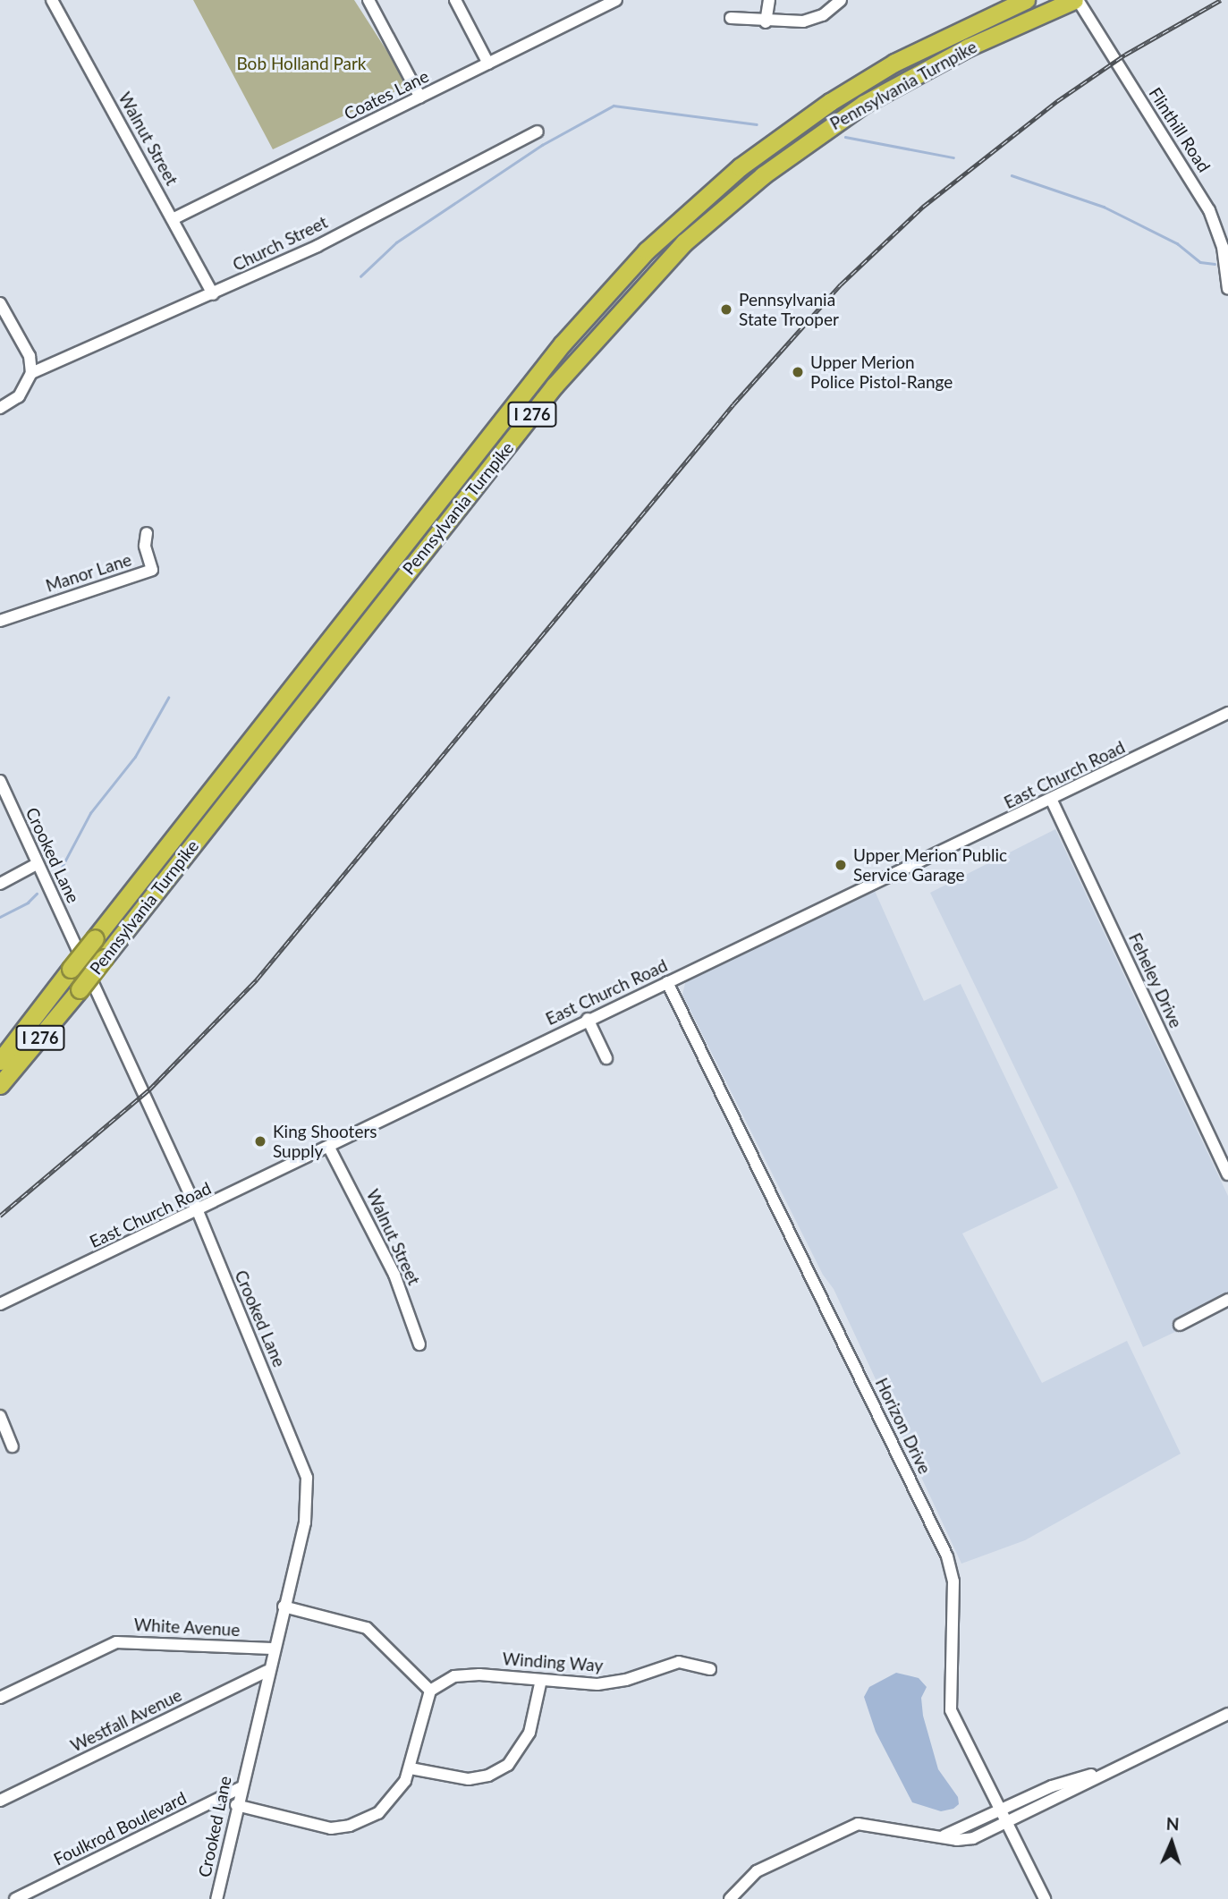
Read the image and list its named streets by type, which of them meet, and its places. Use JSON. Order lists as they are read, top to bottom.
{
  "streets": {
    "highway": ["Pennsylvania Turnpike", "I 276"],
    "street": [
      "Coates Lane",
      "Flinthill Road",
      "Walnut Street",
      "Church Street",
      "Manor Lane",
      "East Church Road",
      "Crooked Lane",
      "Feheley Drive",
      "Horizon Drive",
      "White Avenue",
      "Winding Way",
      "Westfall Avenue",
      "Foulkrod Boulevard"
    ]
  },
  "crossings": [
    ["Pennsylvania Turnpike", "Flinthill Road"],
    ["Coates Lane", "Walnut Street"],
    ["Walnut Street", "Church Street"],
    ["Walnut Street", "East Church Road"],
    ["East Church Road", "Crooked Lane"],
    ["East Church Road", "Feheley Drive"],
    ["East Church Road", "Horizon Drive"],
    ["Crooked Lane", "White Avenue"],
    ["Crooked Lane", "Westfall Avenue"],
    ["Crooked Lane", "Foulkrod Boulevard"]
  ],
  "parks": ["Bob Holland Park"],
  "places": [
    "Pennsylvania State Trooper",
    "Upper Merion Police Pistol-Range",
    "Upper Merion Public Service Garage",
    "King Shooters Supply"
  ],
  "north": "top"
}
